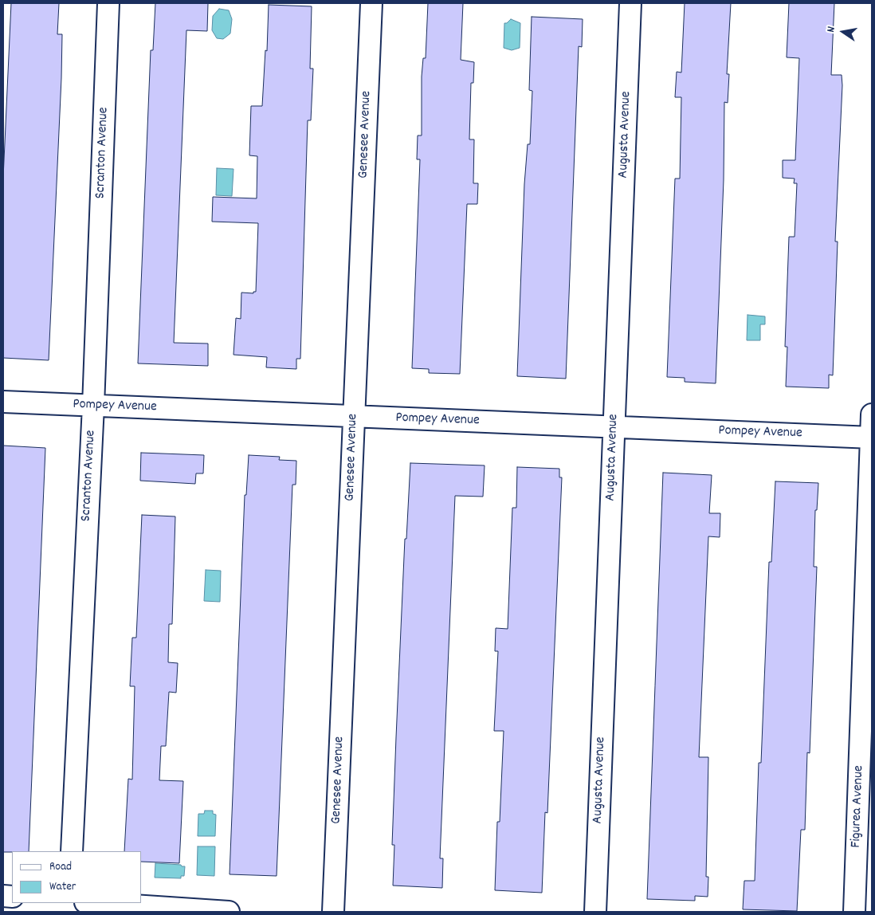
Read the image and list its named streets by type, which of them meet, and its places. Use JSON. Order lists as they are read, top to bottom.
{
  "streets": {
    "street": [
      "Genesee Avenue",
      "Augusta Avenue",
      "Scranton Avenue",
      "Pompey Avenue",
      "Figurea Avenue"
    ]
  },
  "crossings": [
    ["Genesee Avenue", "Pompey Avenue"],
    ["Augusta Avenue", "Pompey Avenue"],
    ["Scranton Avenue", "Pompey Avenue"],
    ["Pompey Avenue", "Figurea Avenue"]
  ],
  "legend": ["Road", "Water"],
  "north": "left"
}
